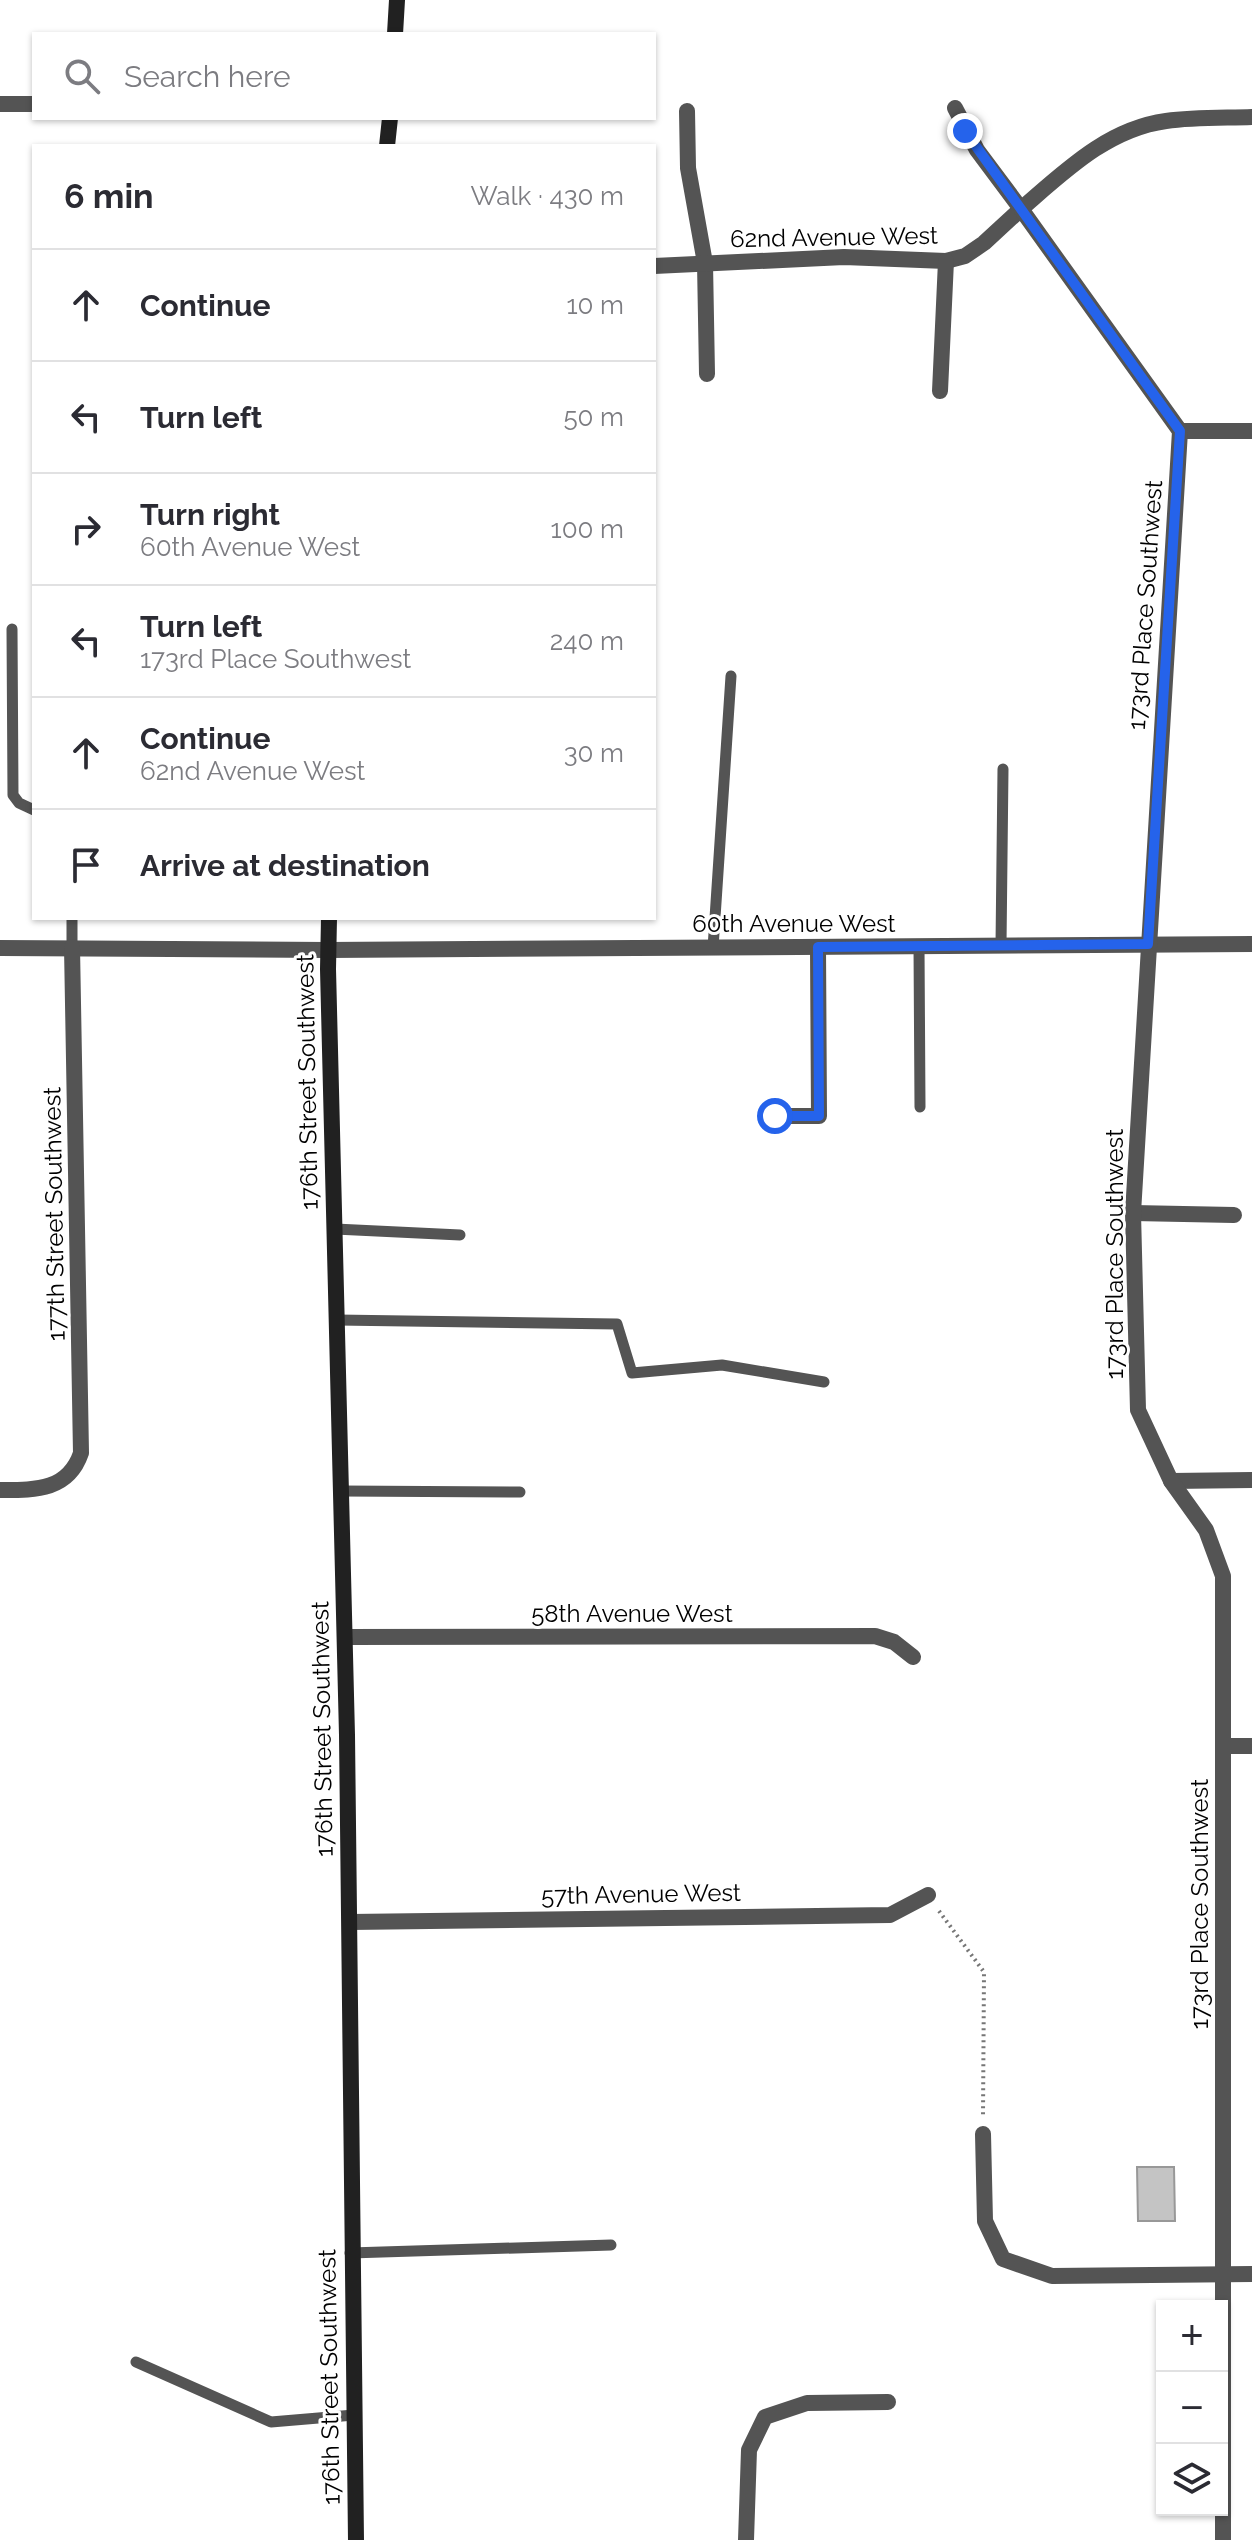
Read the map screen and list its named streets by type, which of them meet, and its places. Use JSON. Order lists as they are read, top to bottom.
{
  "streets": {
    "street": [
      "62nd Avenue West",
      "173rd Place Southwest",
      "60th Avenue West",
      "176th Street Southwest",
      "177th Street Southwest",
      "58th Avenue West",
      "57th Avenue West"
    ]
  },
  "crossings": [
    ["173rd Place Southwest", "60th Avenue West"],
    ["60th Avenue West", "176th Street Southwest"],
    ["60th Avenue West", "177th Street Southwest"],
    ["176th Street Southwest", "58th Avenue West"],
    ["176th Street Southwest", "57th Avenue West"]
  ],
  "page": {
    "search": "Search here",
    "heading": ["6 min", "Walk · 430 m"],
    "list": [
      ["Continue", "10 m"],
      ["Turn left", "50 m"],
      ["Turn right", "60th Avenue West", "100 m"],
      ["Turn left", "173rd Place Southwest", "240 m"],
      ["Continue", "62nd Avenue West", "30 m"],
      "Arrive at destination"
    ],
    "map_buttons": ["+", "−"]
  }
}
